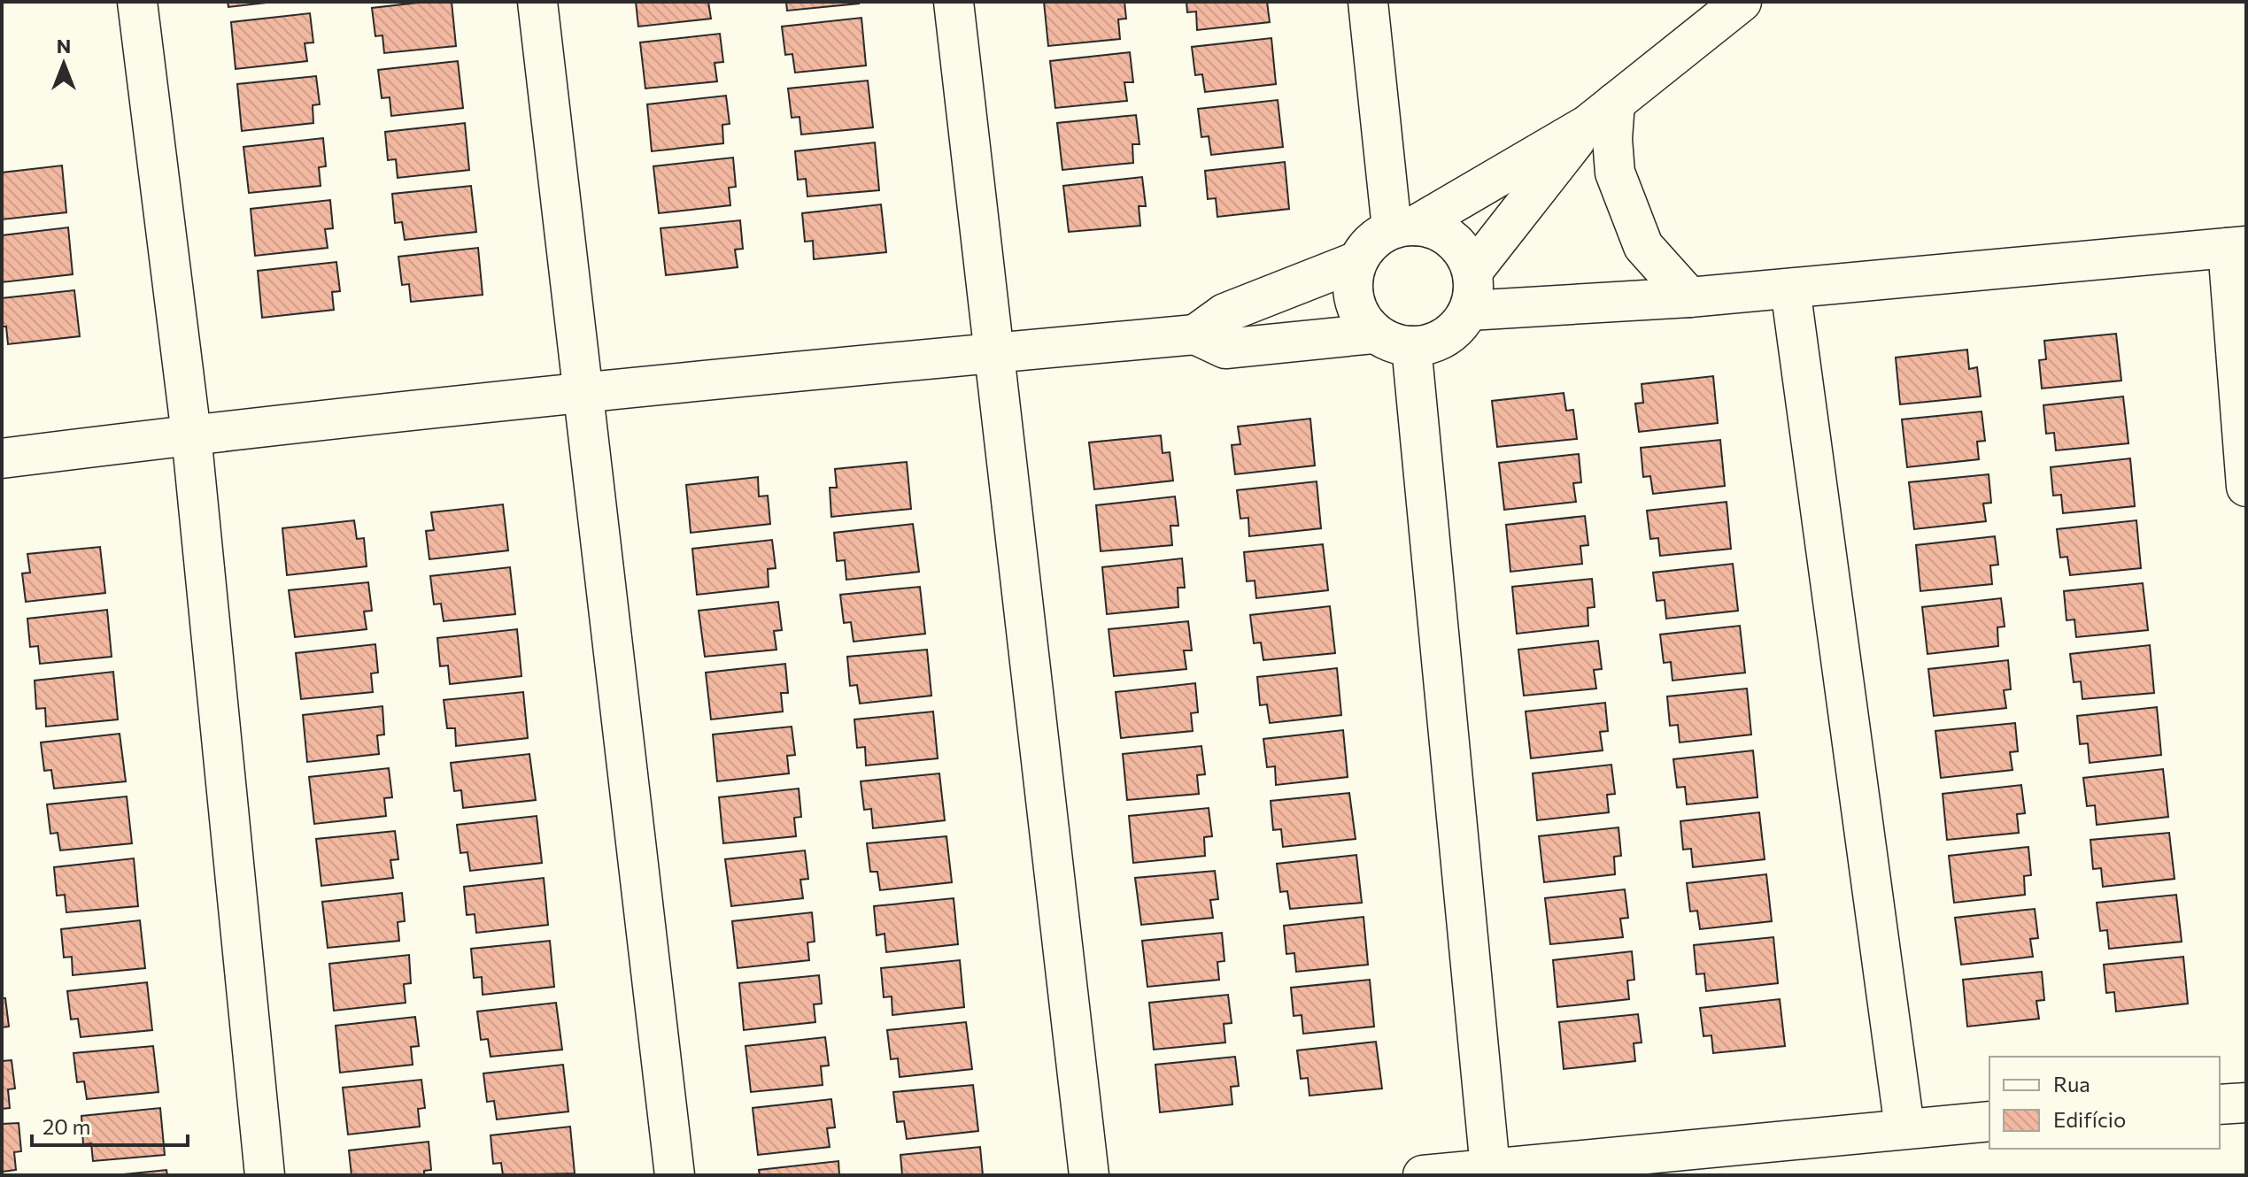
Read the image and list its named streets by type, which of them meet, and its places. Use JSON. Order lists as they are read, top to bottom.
{
  "legend": ["Rua", "Edifício"],
  "scale_bar": "20 m",
  "north": "top"
}
